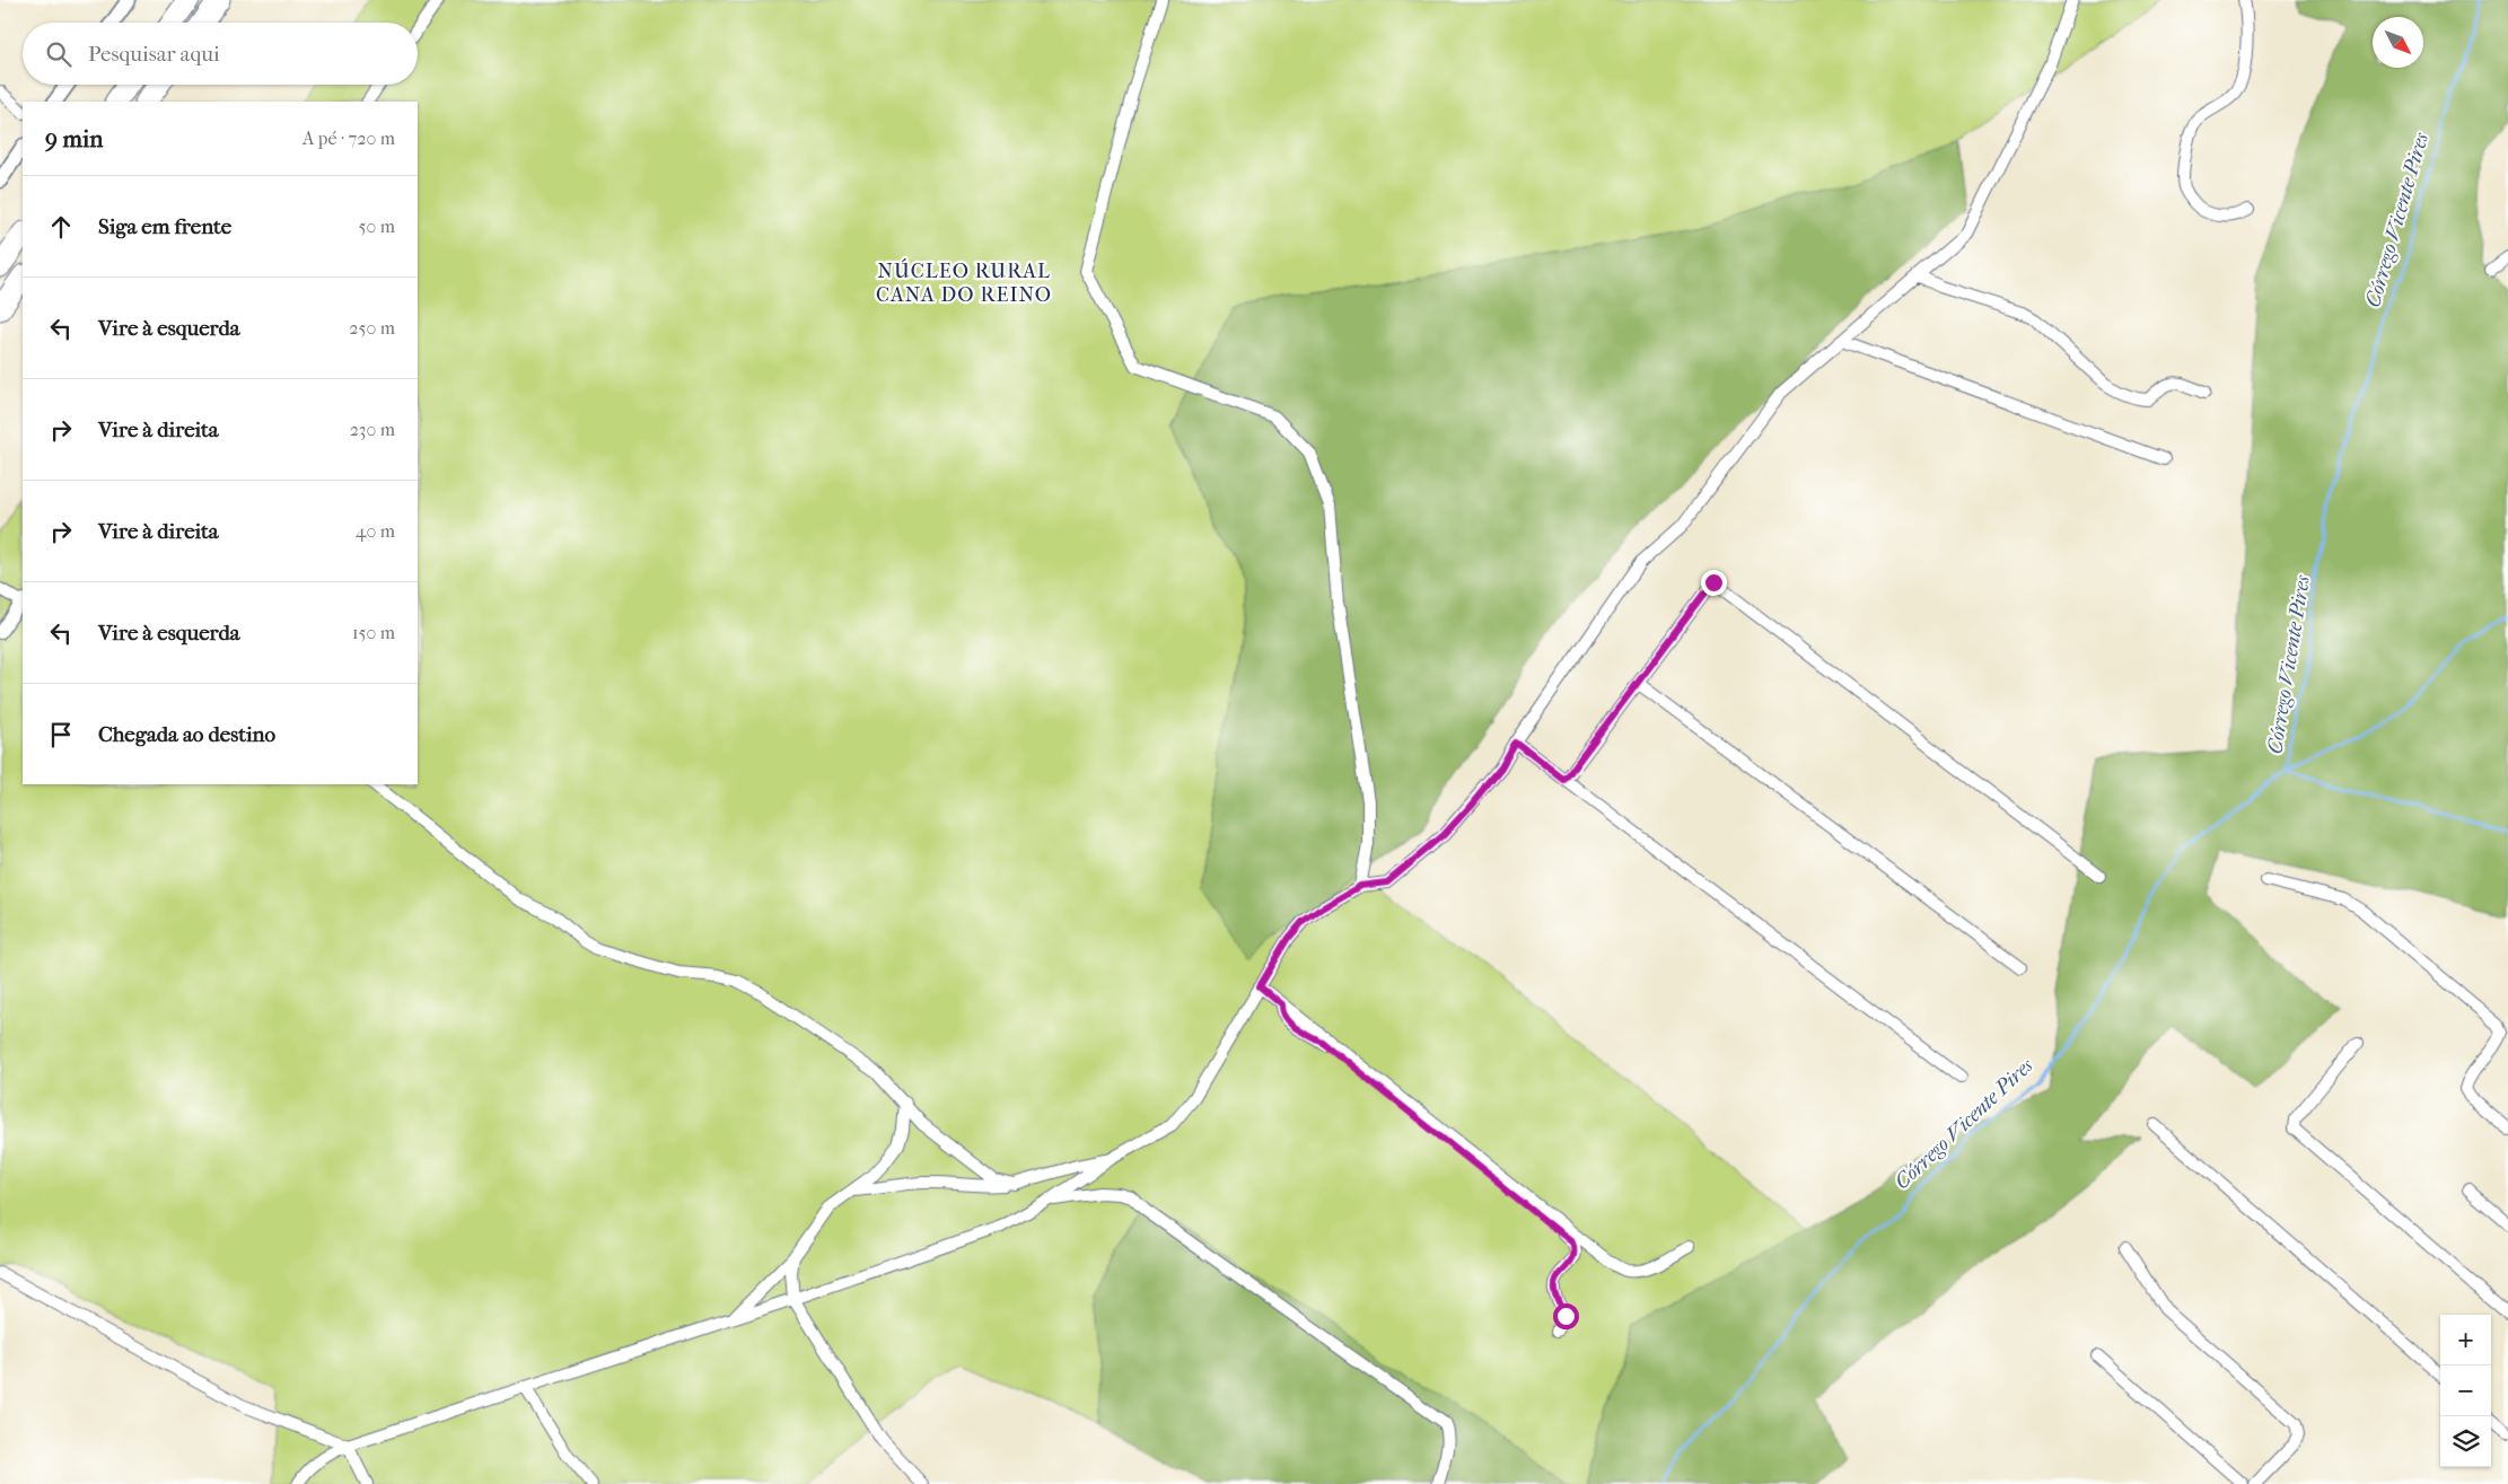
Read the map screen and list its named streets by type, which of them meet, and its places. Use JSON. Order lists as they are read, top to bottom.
{
  "districts": ["NÚCLEO RURAL CANA DO REINO"],
  "water": ["Córrego Vicente Pires"],
  "north": "bottom right",
  "page": {
    "search": "Pesquisar aqui",
    "heading": ["9 min", "A pé · 720 m"],
    "list": [
      ["Siga em frente", "50 m"],
      ["Vire à esquerda", "250 m"],
      ["Vire à direita", "230 m"],
      ["Vire à direita", "40 m"],
      ["Vire à esquerda", "150 m"],
      "Chegada ao destino"
    ],
    "map_buttons": ["+", "−"]
  }
}
